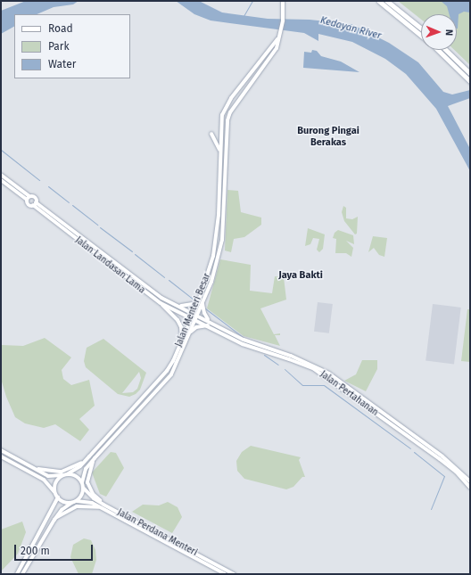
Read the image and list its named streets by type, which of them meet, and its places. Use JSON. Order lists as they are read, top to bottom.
{
  "streets": {
    "main road": [
      "Jalan Landasan Lama",
      "Jalan Menteri Besar",
      "Jalan Pertahanan",
      "Jalan Perdana Menteri"
    ]
  },
  "crossings": [
    ["Jalan Landasan Lama", "Jalan Menteri Besar"],
    ["Jalan Landasan Lama", "Jalan Pertahanan"],
    ["Jalan Menteri Besar", "Jalan Pertahanan"],
    ["Jalan Menteri Besar", "Jalan Perdana Menteri"]
  ],
  "districts": ["Burong Pingai Berakas", "Jaya Bakti"],
  "water": ["Kedayan River"],
  "legend": ["Road", "Park", "Water"],
  "scale_bar": "200 m",
  "north": "right"
}
